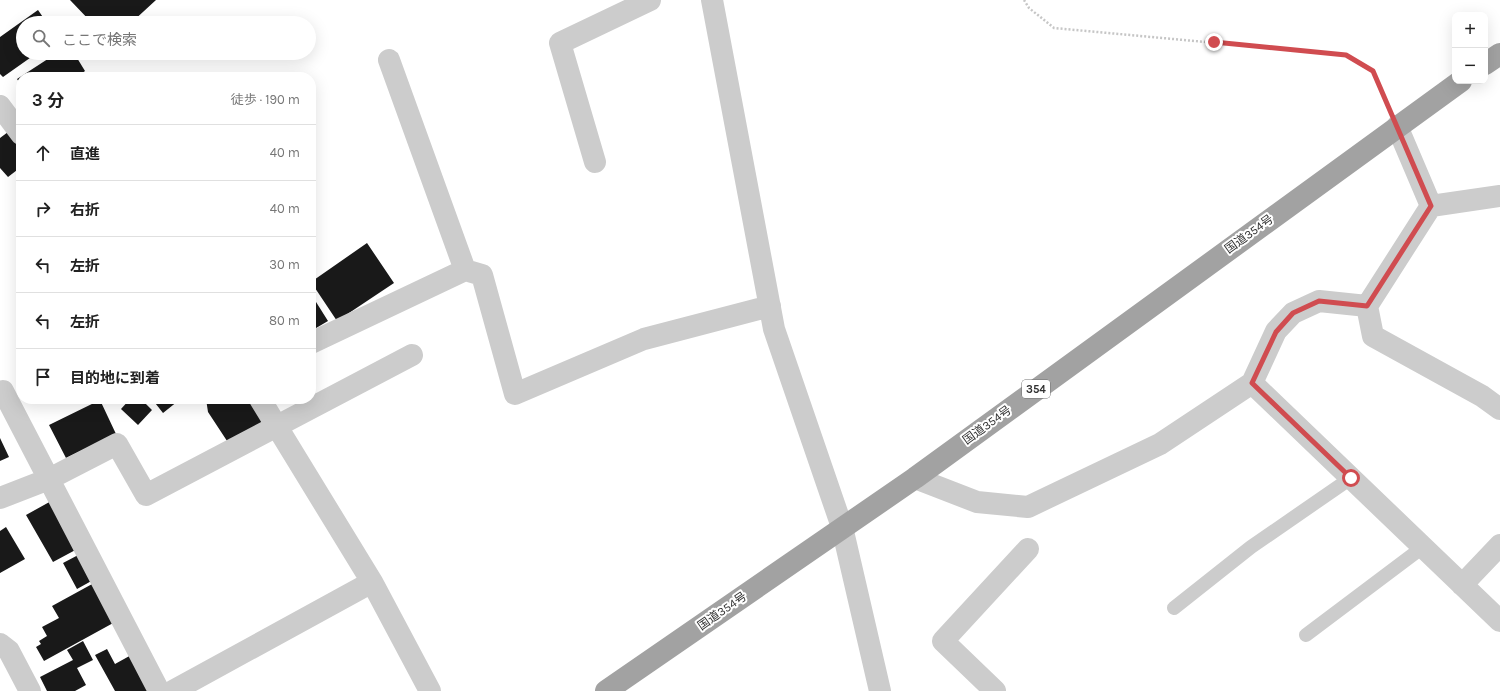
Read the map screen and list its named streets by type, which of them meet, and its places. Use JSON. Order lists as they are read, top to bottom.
{
  "streets": {
    "highway": ["国道354号", "354"]
  },
  "page": {
    "map_buttons": ["+", "−"],
    "search": "ここで検索",
    "heading": ["3 分", "徒歩 · 190 m"],
    "list": [
      ["直進", "40 m"],
      ["右折", "40 m"],
      ["左折", "30 m"],
      ["左折", "80 m"],
      "目的地に到着"
    ]
  }
}
